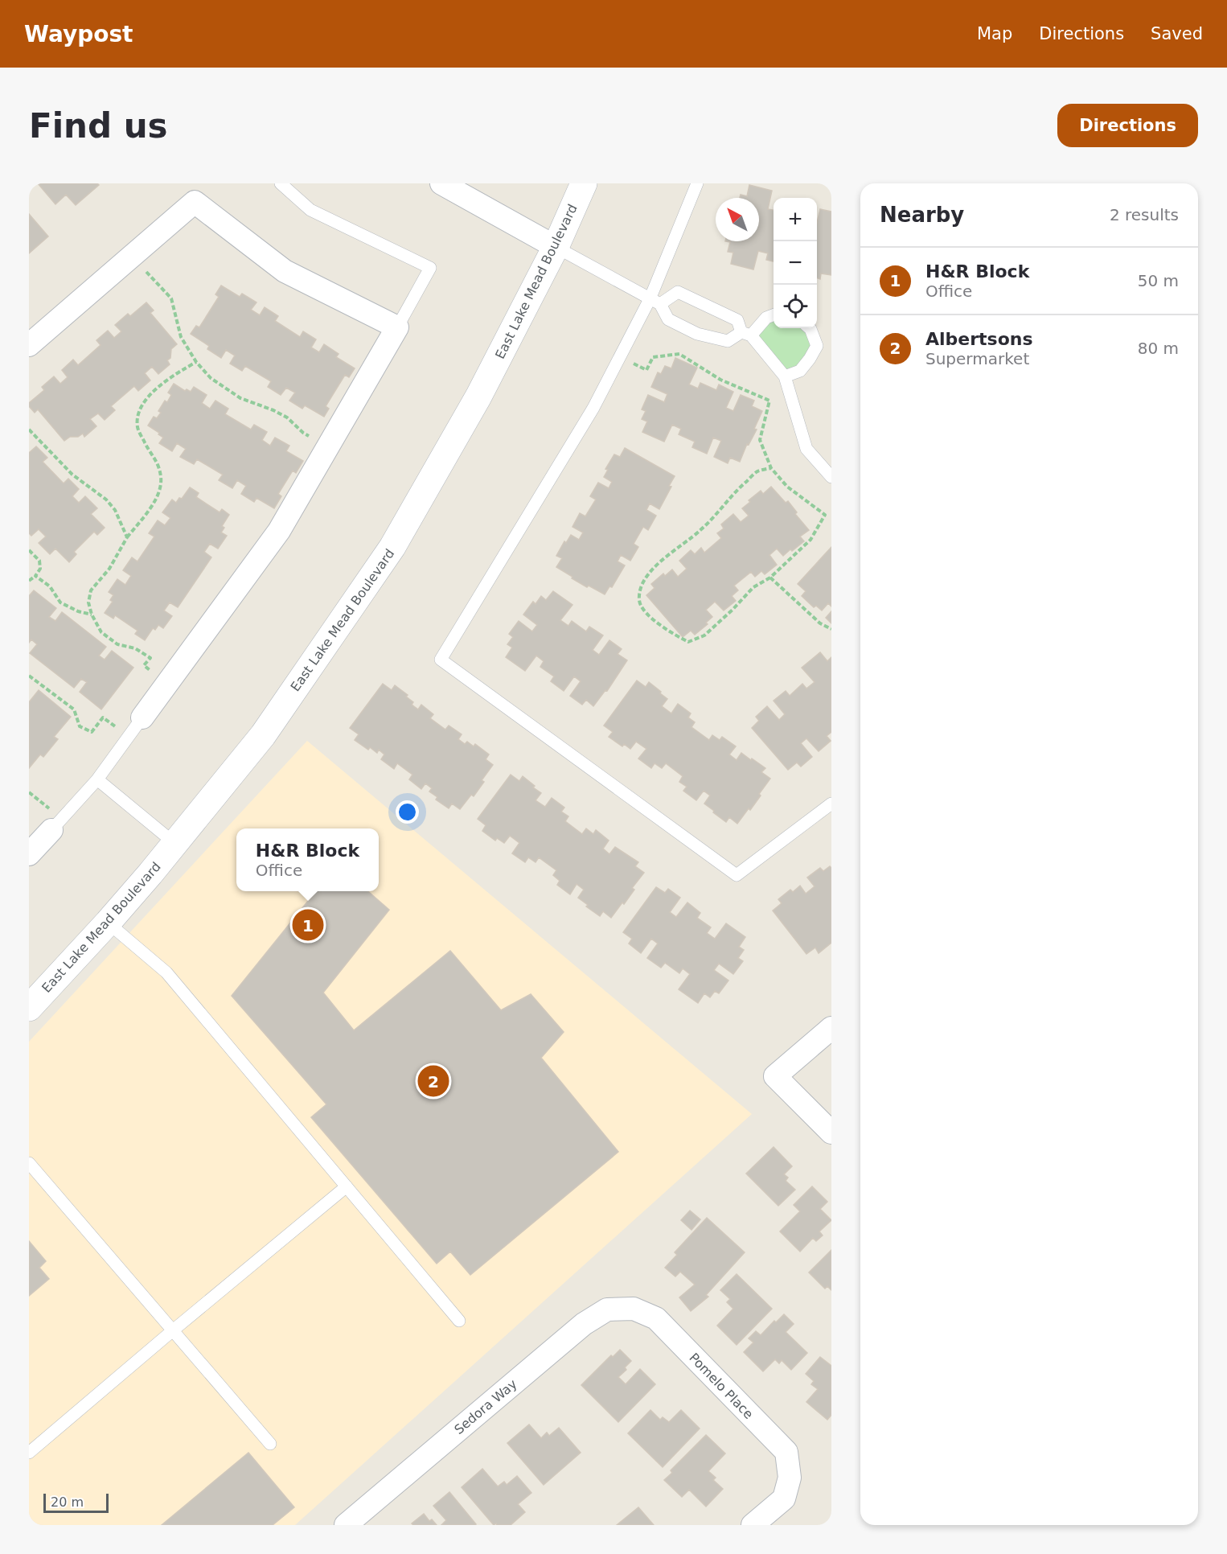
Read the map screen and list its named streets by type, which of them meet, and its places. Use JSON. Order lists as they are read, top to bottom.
{
  "streets": {
    "main road": ["East Lake Mead Boulevard"],
    "street": ["Pomelo Place", "Sedora Way"]
  },
  "crossings": [
    ["Pomelo Place", "Sedora Way"]
  ],
  "scale_bar": "20 m",
  "north": "top left",
  "page": {
    "header": "Waypost",
    "nav": ["Map", "Directions", "Saved"],
    "buttons": "Directions",
    "title": "Find us",
    "heading": ["Nearby", "2 results"],
    "map_buttons": ["+", "−"],
    "list": [
      {
        "mark": "1",
        "name": "H&R Block",
        "note": "Office",
        "value": "50 m"
      },
      {
        "mark": "2",
        "name": "Albertsons",
        "note": "Supermarket",
        "value": "80 m"
      }
    ],
    "popup": ["H&R Block", "Office"],
    "pins": ["1", "2"],
    "scale": "20 m"
  }
}
